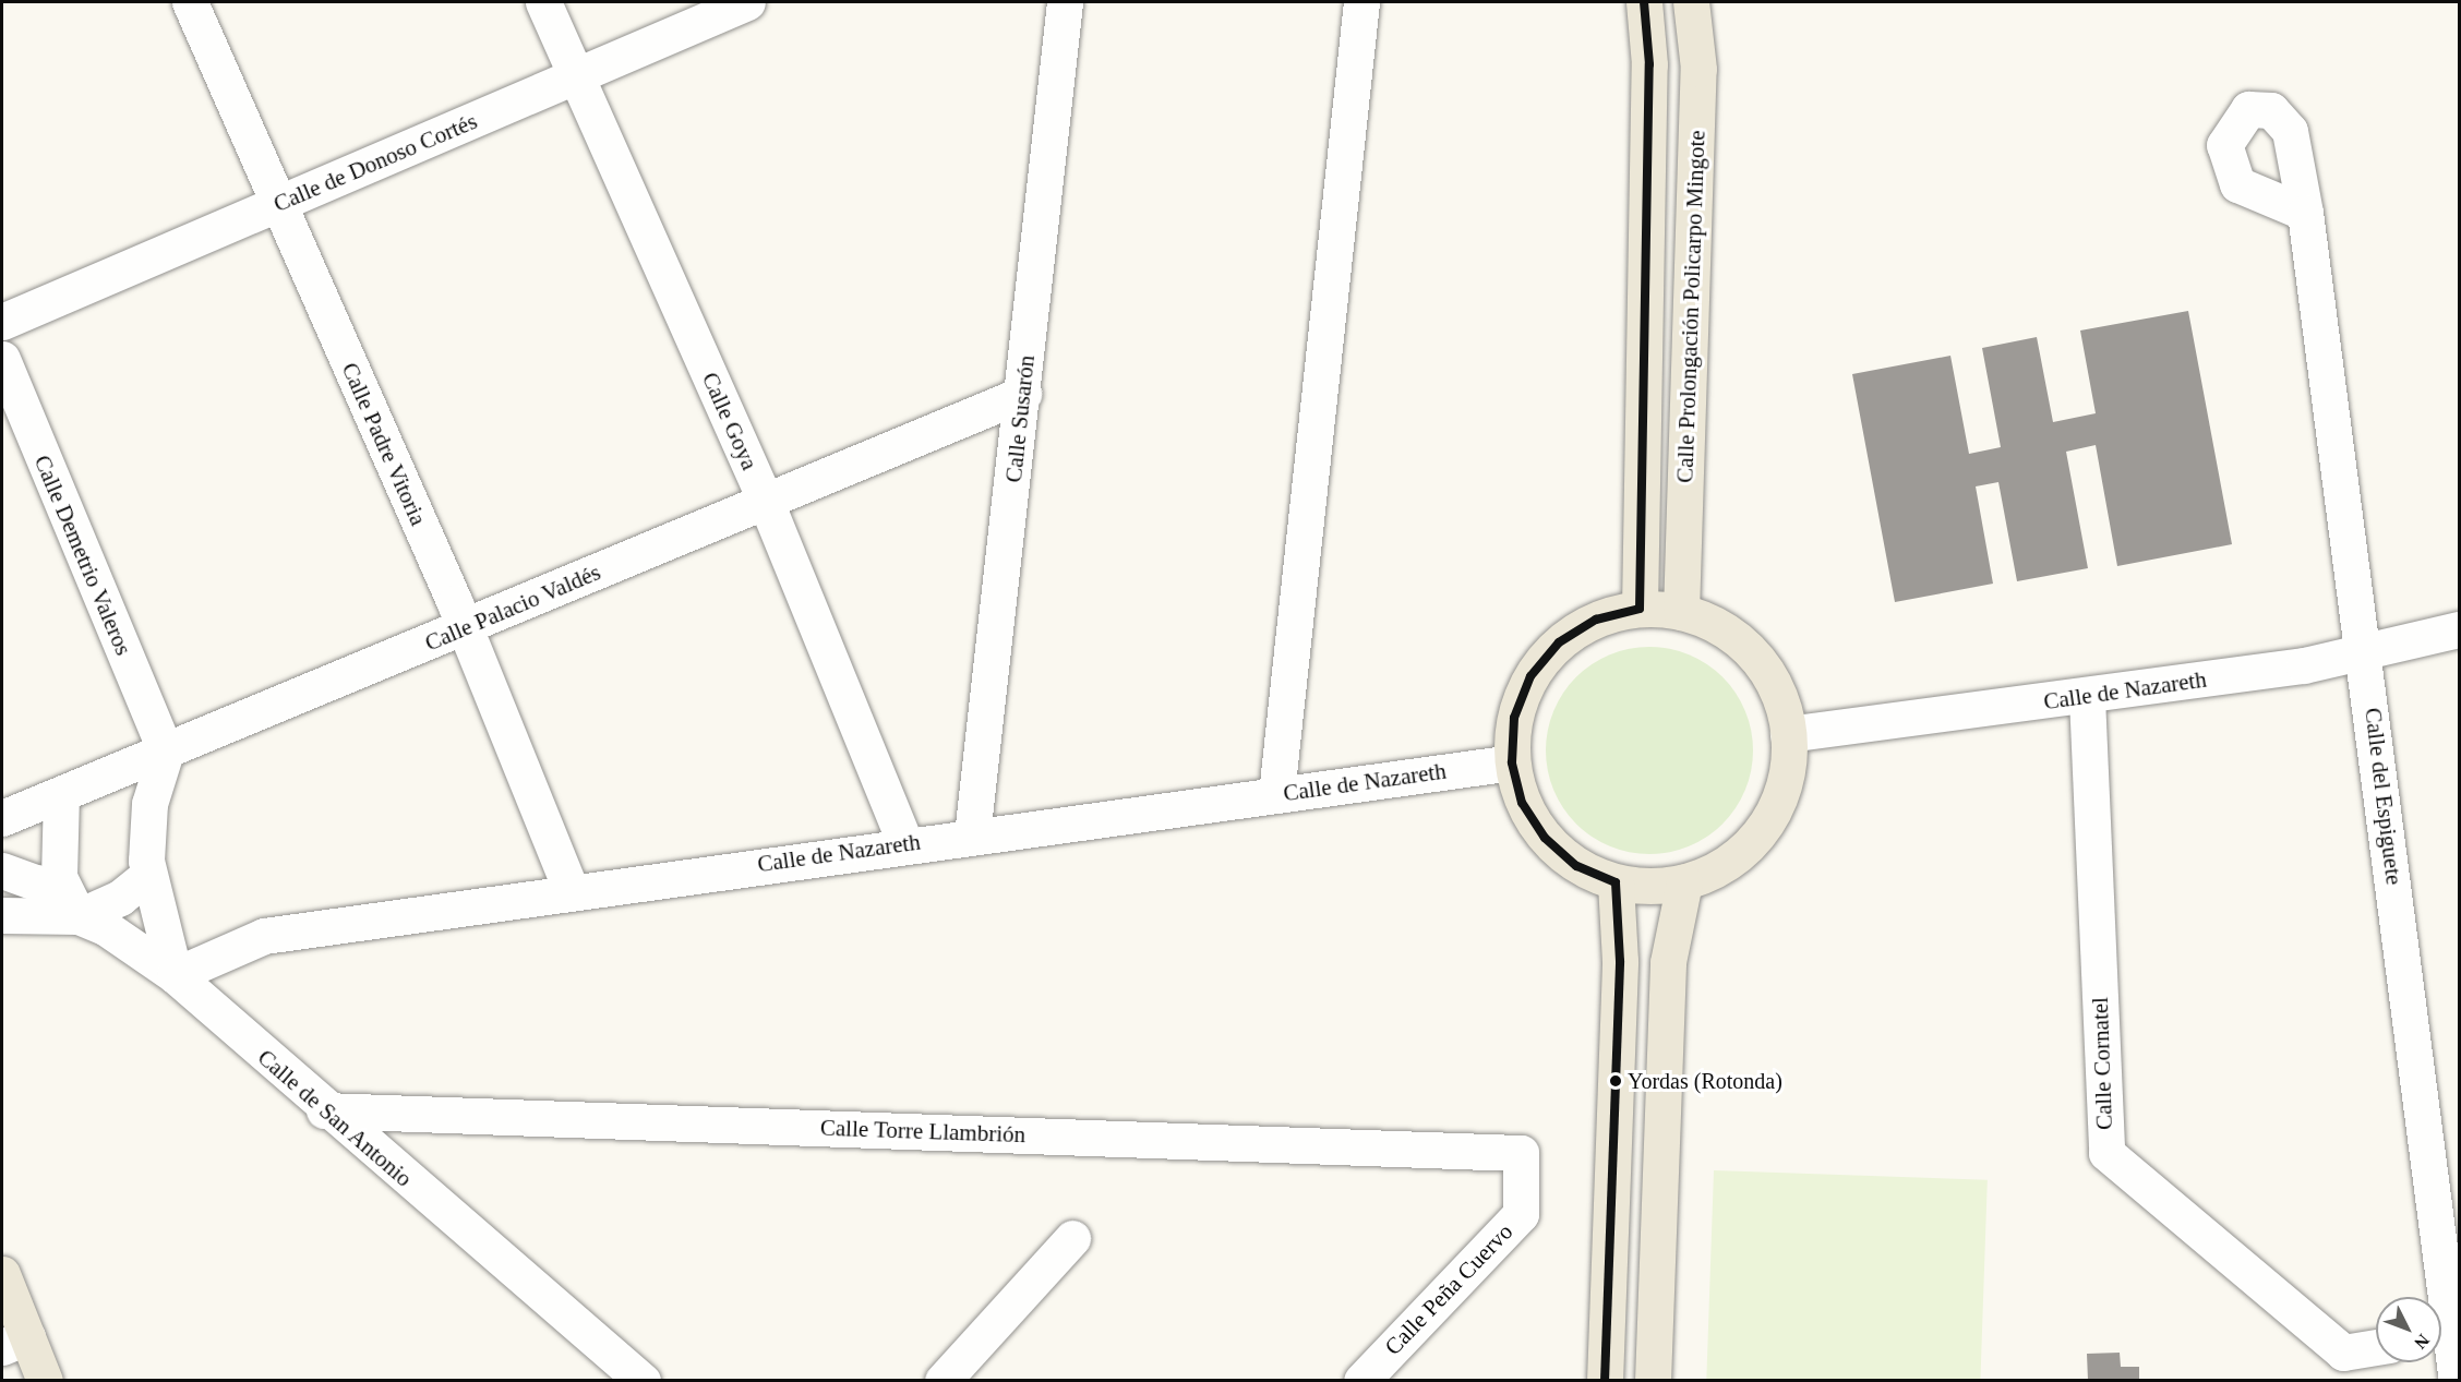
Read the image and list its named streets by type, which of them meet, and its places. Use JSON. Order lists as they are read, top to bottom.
{
  "streets": {
    "main road": ["Calle Prolongación Policarpo Mingote"],
    "street": [
      "Calle de Donoso Cortés",
      "Calle Susarón",
      "Calle Goya",
      "Calle Padre Vitoria",
      "Calle Demetrio Valeros",
      "Calle Palacio Valdés",
      "Calle de Nazareth",
      "Calle del Espiguete",
      "Calle Cornatel",
      "Calle de San Antonio",
      "Calle Torre Llambrión",
      "Calle Peña Cuervo"
    ]
  },
  "crossings": [
    ["Calle de Donoso Cortés", "Calle Goya"],
    ["Calle de Donoso Cortés", "Calle Padre Vitoria"],
    ["Calle Susarón", "Calle Palacio Valdés"],
    ["Calle Susarón", "Calle de Nazareth"],
    ["Calle Goya", "Calle Palacio Valdés"],
    ["Calle Goya", "Calle de Nazareth"],
    ["Calle Padre Vitoria", "Calle Palacio Valdés"],
    ["Calle Padre Vitoria", "Calle de Nazareth"],
    ["Calle Demetrio Valeros", "Calle Palacio Valdés"],
    ["Calle de Nazareth", "Calle del Espiguete"],
    ["Calle de Nazareth", "Calle Cornatel"],
    ["Calle de Nazareth", "Calle de San Antonio"],
    ["Calle de San Antonio", "Calle Torre Llambrión"],
    ["Calle Torre Llambrión", "Calle Peña Cuervo"]
  ],
  "places": ["Yordas (Rotonda)"],
  "north": "bottom right"
}
